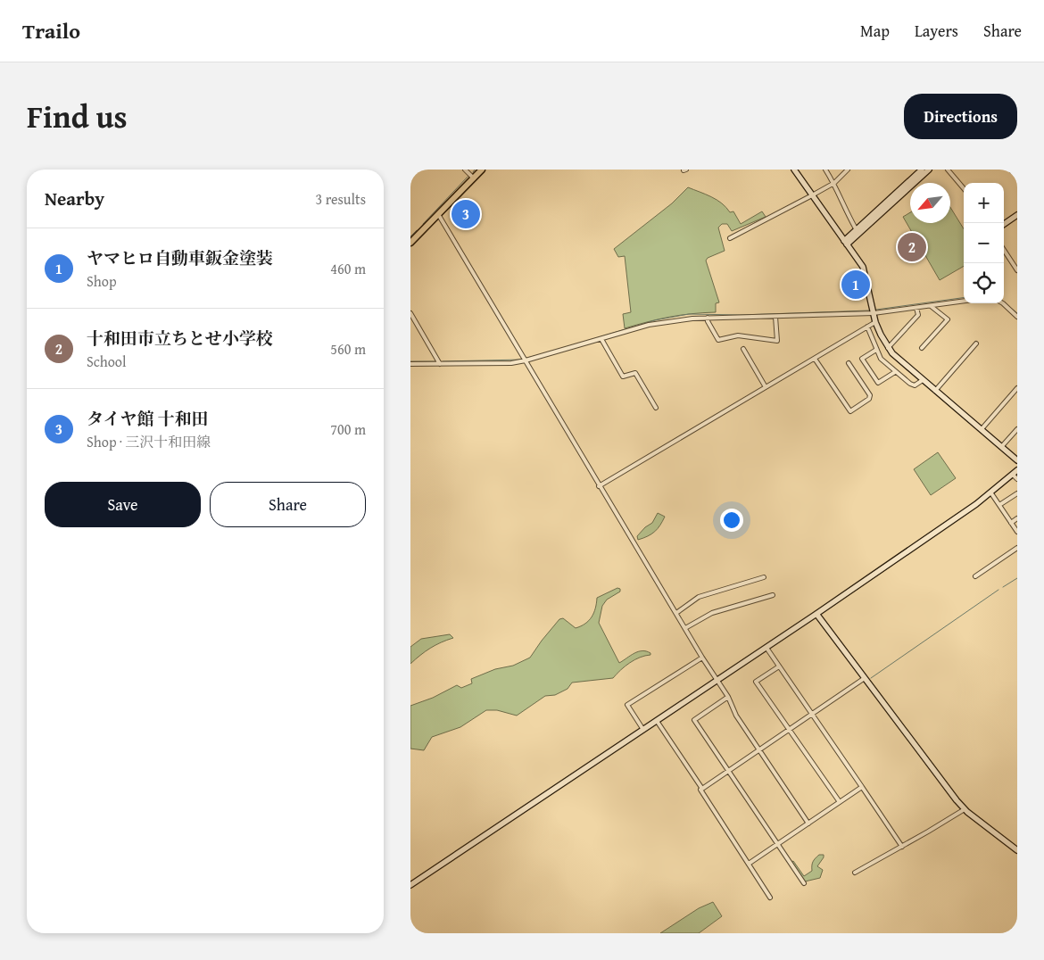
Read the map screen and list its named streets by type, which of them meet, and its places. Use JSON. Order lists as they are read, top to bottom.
{
  "north": "bottom left",
  "page": {
    "header": "Trailo",
    "nav": ["Map", "Layers", "Share"],
    "title": "Find us",
    "buttons": [
      "Directions",
      ["Save", "Share"]
    ],
    "heading": ["Nearby", "3 results"],
    "map_buttons": ["+", "−"],
    "pins": ["3", "2", "1"],
    "list": [
      {
        "mark": "1",
        "name": "ヤマヒロ自動車鈑金塗装",
        "note": "Shop",
        "value": "460 m"
      },
      {
        "mark": "2",
        "name": "十和田市立ちとせ小学校",
        "note": "School",
        "value": "560 m"
      },
      {
        "mark": "3",
        "name": "タイヤ館 十和田",
        "note": "Shop · 三沢十和田線",
        "value": "700 m"
      }
    ]
  }
}
